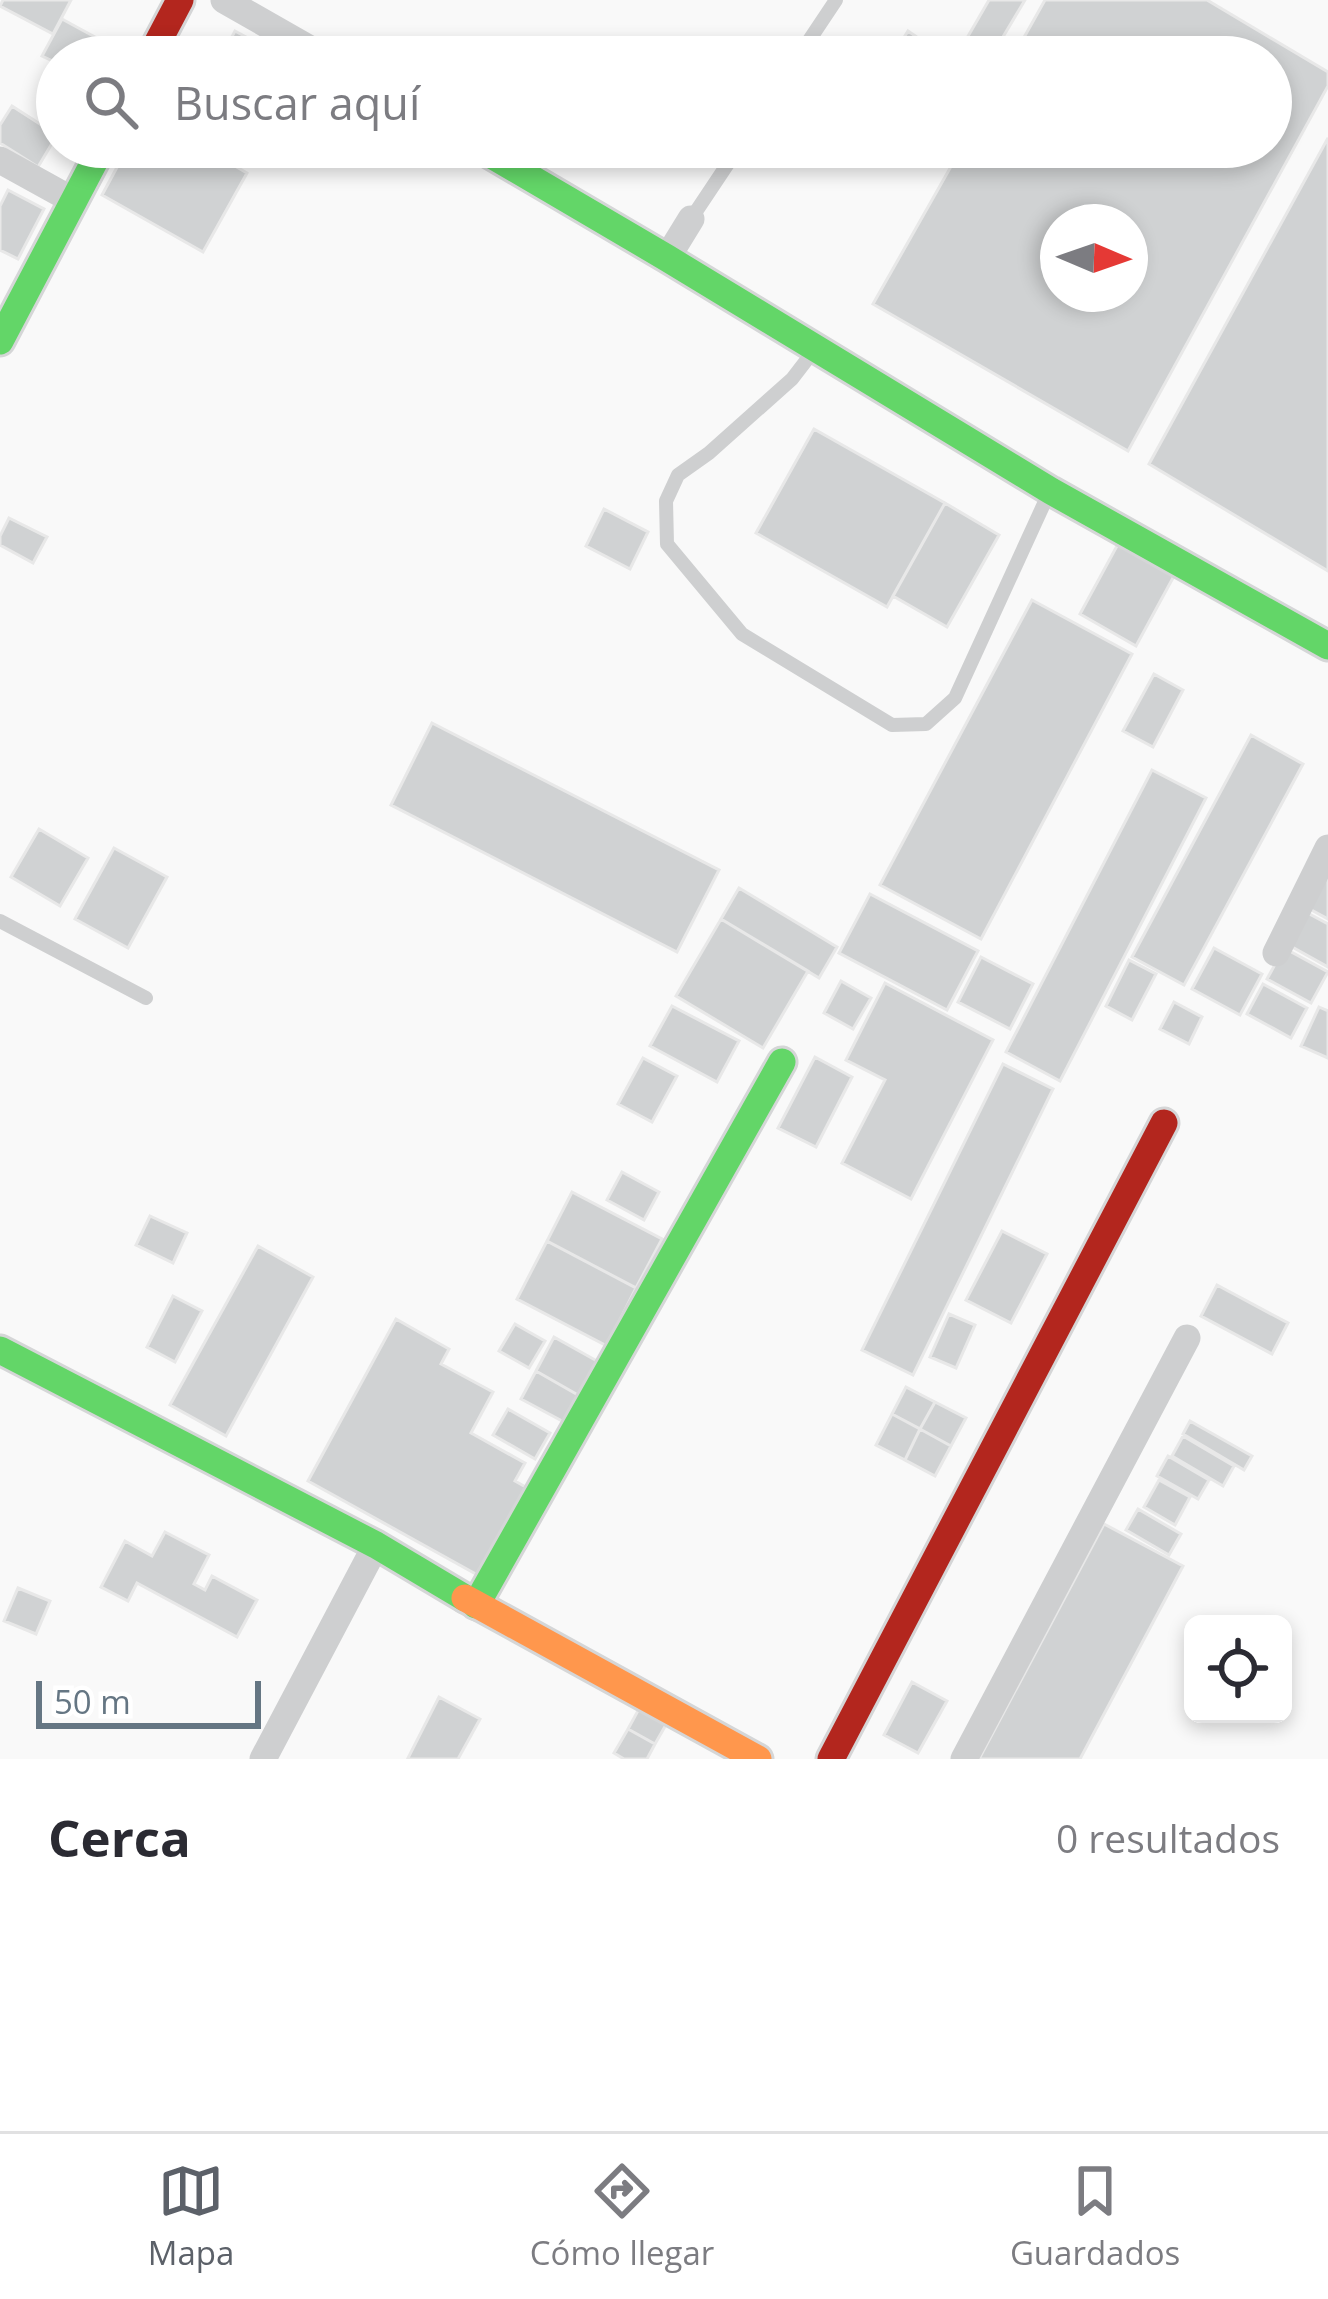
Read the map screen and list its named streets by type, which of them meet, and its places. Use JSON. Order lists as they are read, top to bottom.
{
  "scale_bar": "50 m",
  "north": "right",
  "page": {
    "search": "Buscar aquí",
    "scale": "50 m",
    "heading": ["Cerca", "0 resultados"],
    "nav": ["Mapa", "Cómo llegar", "Guardados"]
  }
}
